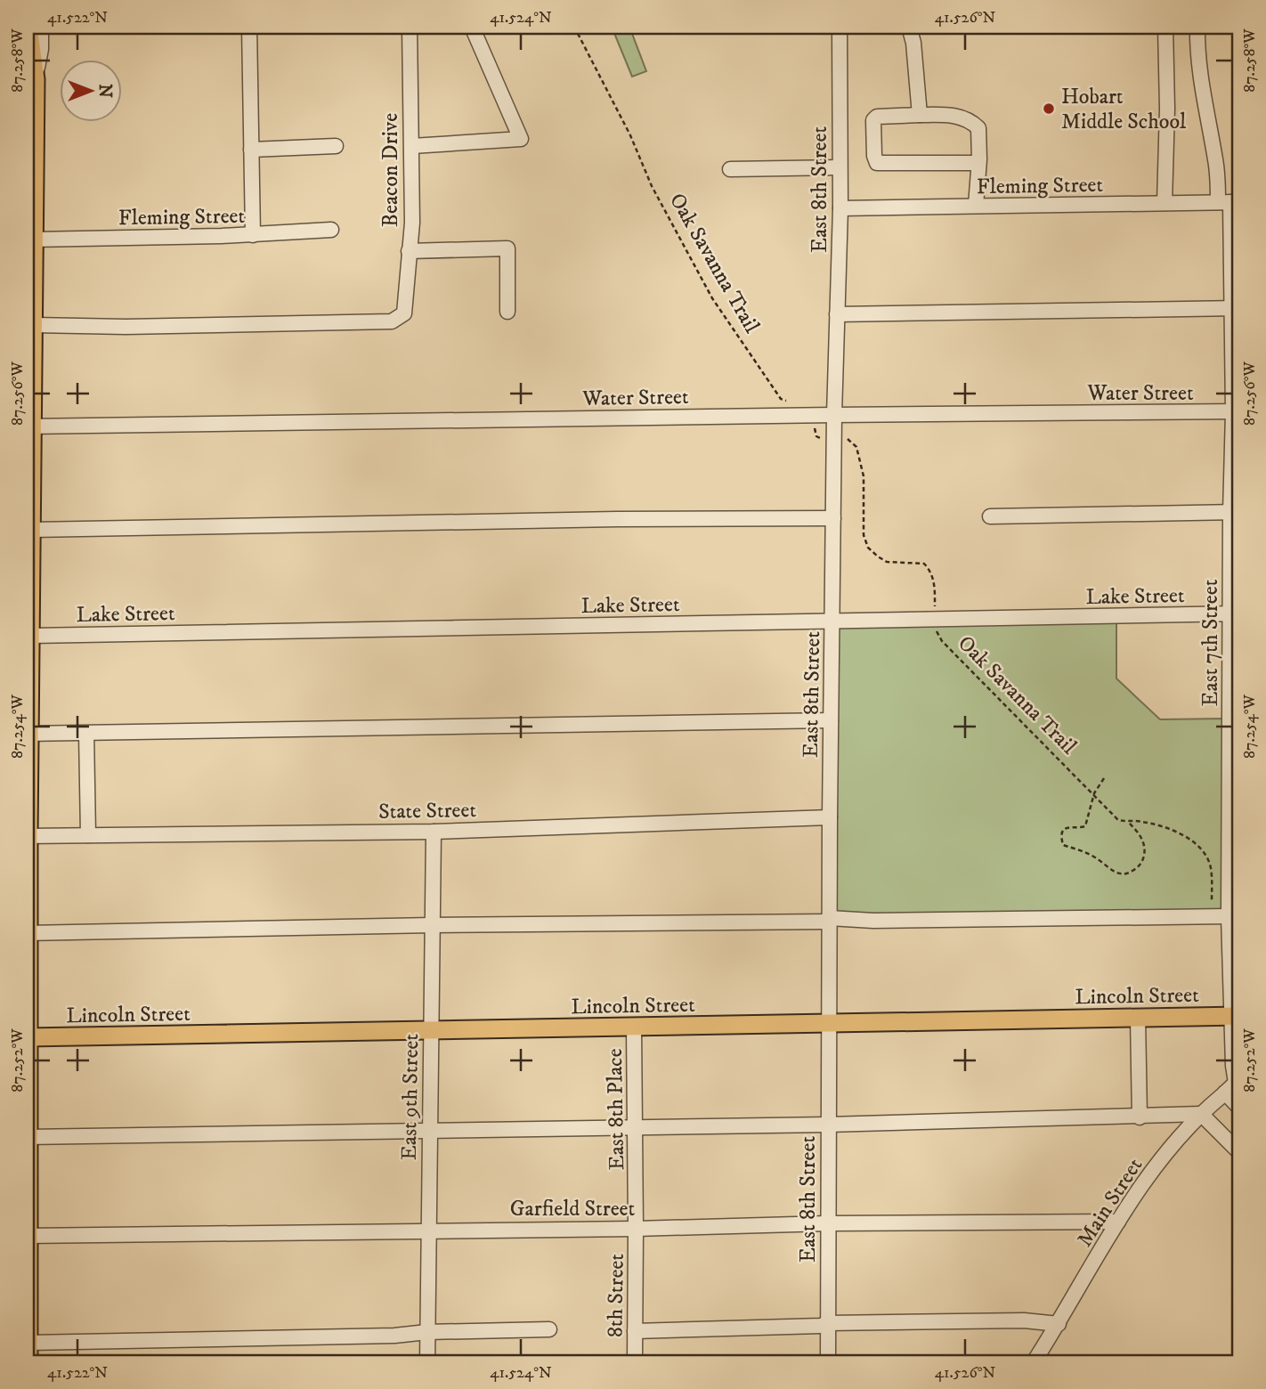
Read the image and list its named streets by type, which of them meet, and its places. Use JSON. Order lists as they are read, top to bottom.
{
  "streets": {
    "main road": ["Lincoln Street"],
    "street": [
      "Beacon Drive",
      "Fleming Street",
      "East 8th Street",
      "Water Street",
      "Lake Street",
      "East 7th Street",
      "State Street",
      "East 9th Street",
      "East 8th Place",
      "Main Street",
      "Garfield Street",
      "8th Street"
    ],
    "path": ["Oak Savanna Trail"]
  },
  "crossings": [
    ["Fleming Street", "East 8th Street"],
    ["Fleming Street", "East 7th Street"],
    ["East 8th Street", "Oak Savanna Trail"],
    ["East 8th Street", "Water Street"],
    ["East 8th Street", "Lake Street"],
    ["East 8th Street", "State Street"],
    ["East 8th Street", "Lincoln Street"],
    ["East 8th Street", "Garfield Street"],
    ["Oak Savanna Trail", "Water Street"],
    ["Oak Savanna Trail", "Lake Street"],
    ["Water Street", "East 7th Street"],
    ["Lake Street", "East 7th Street"],
    ["East 7th Street", "Lincoln Street"],
    ["East 7th Street", "Main Street"],
    ["State Street", "East 9th Street"],
    ["Lincoln Street", "East 9th Street"],
    ["Lincoln Street", "East 8th Place"],
    ["East 9th Street", "Garfield Street"],
    ["East 8th Place", "Garfield Street"],
    ["East 8th Place", "8th Street"],
    ["Main Street", "Garfield Street"],
    ["Garfield Street", "8th Street"]
  ],
  "places": ["Hobart Middle School"],
  "north": "right",
  "coordinates": [
    "41.522°N",
    "41.524°N",
    "41.526°N",
    "87.258°W",
    "87.256°W",
    "87.254°W",
    "87.252°W"
  ]
}
